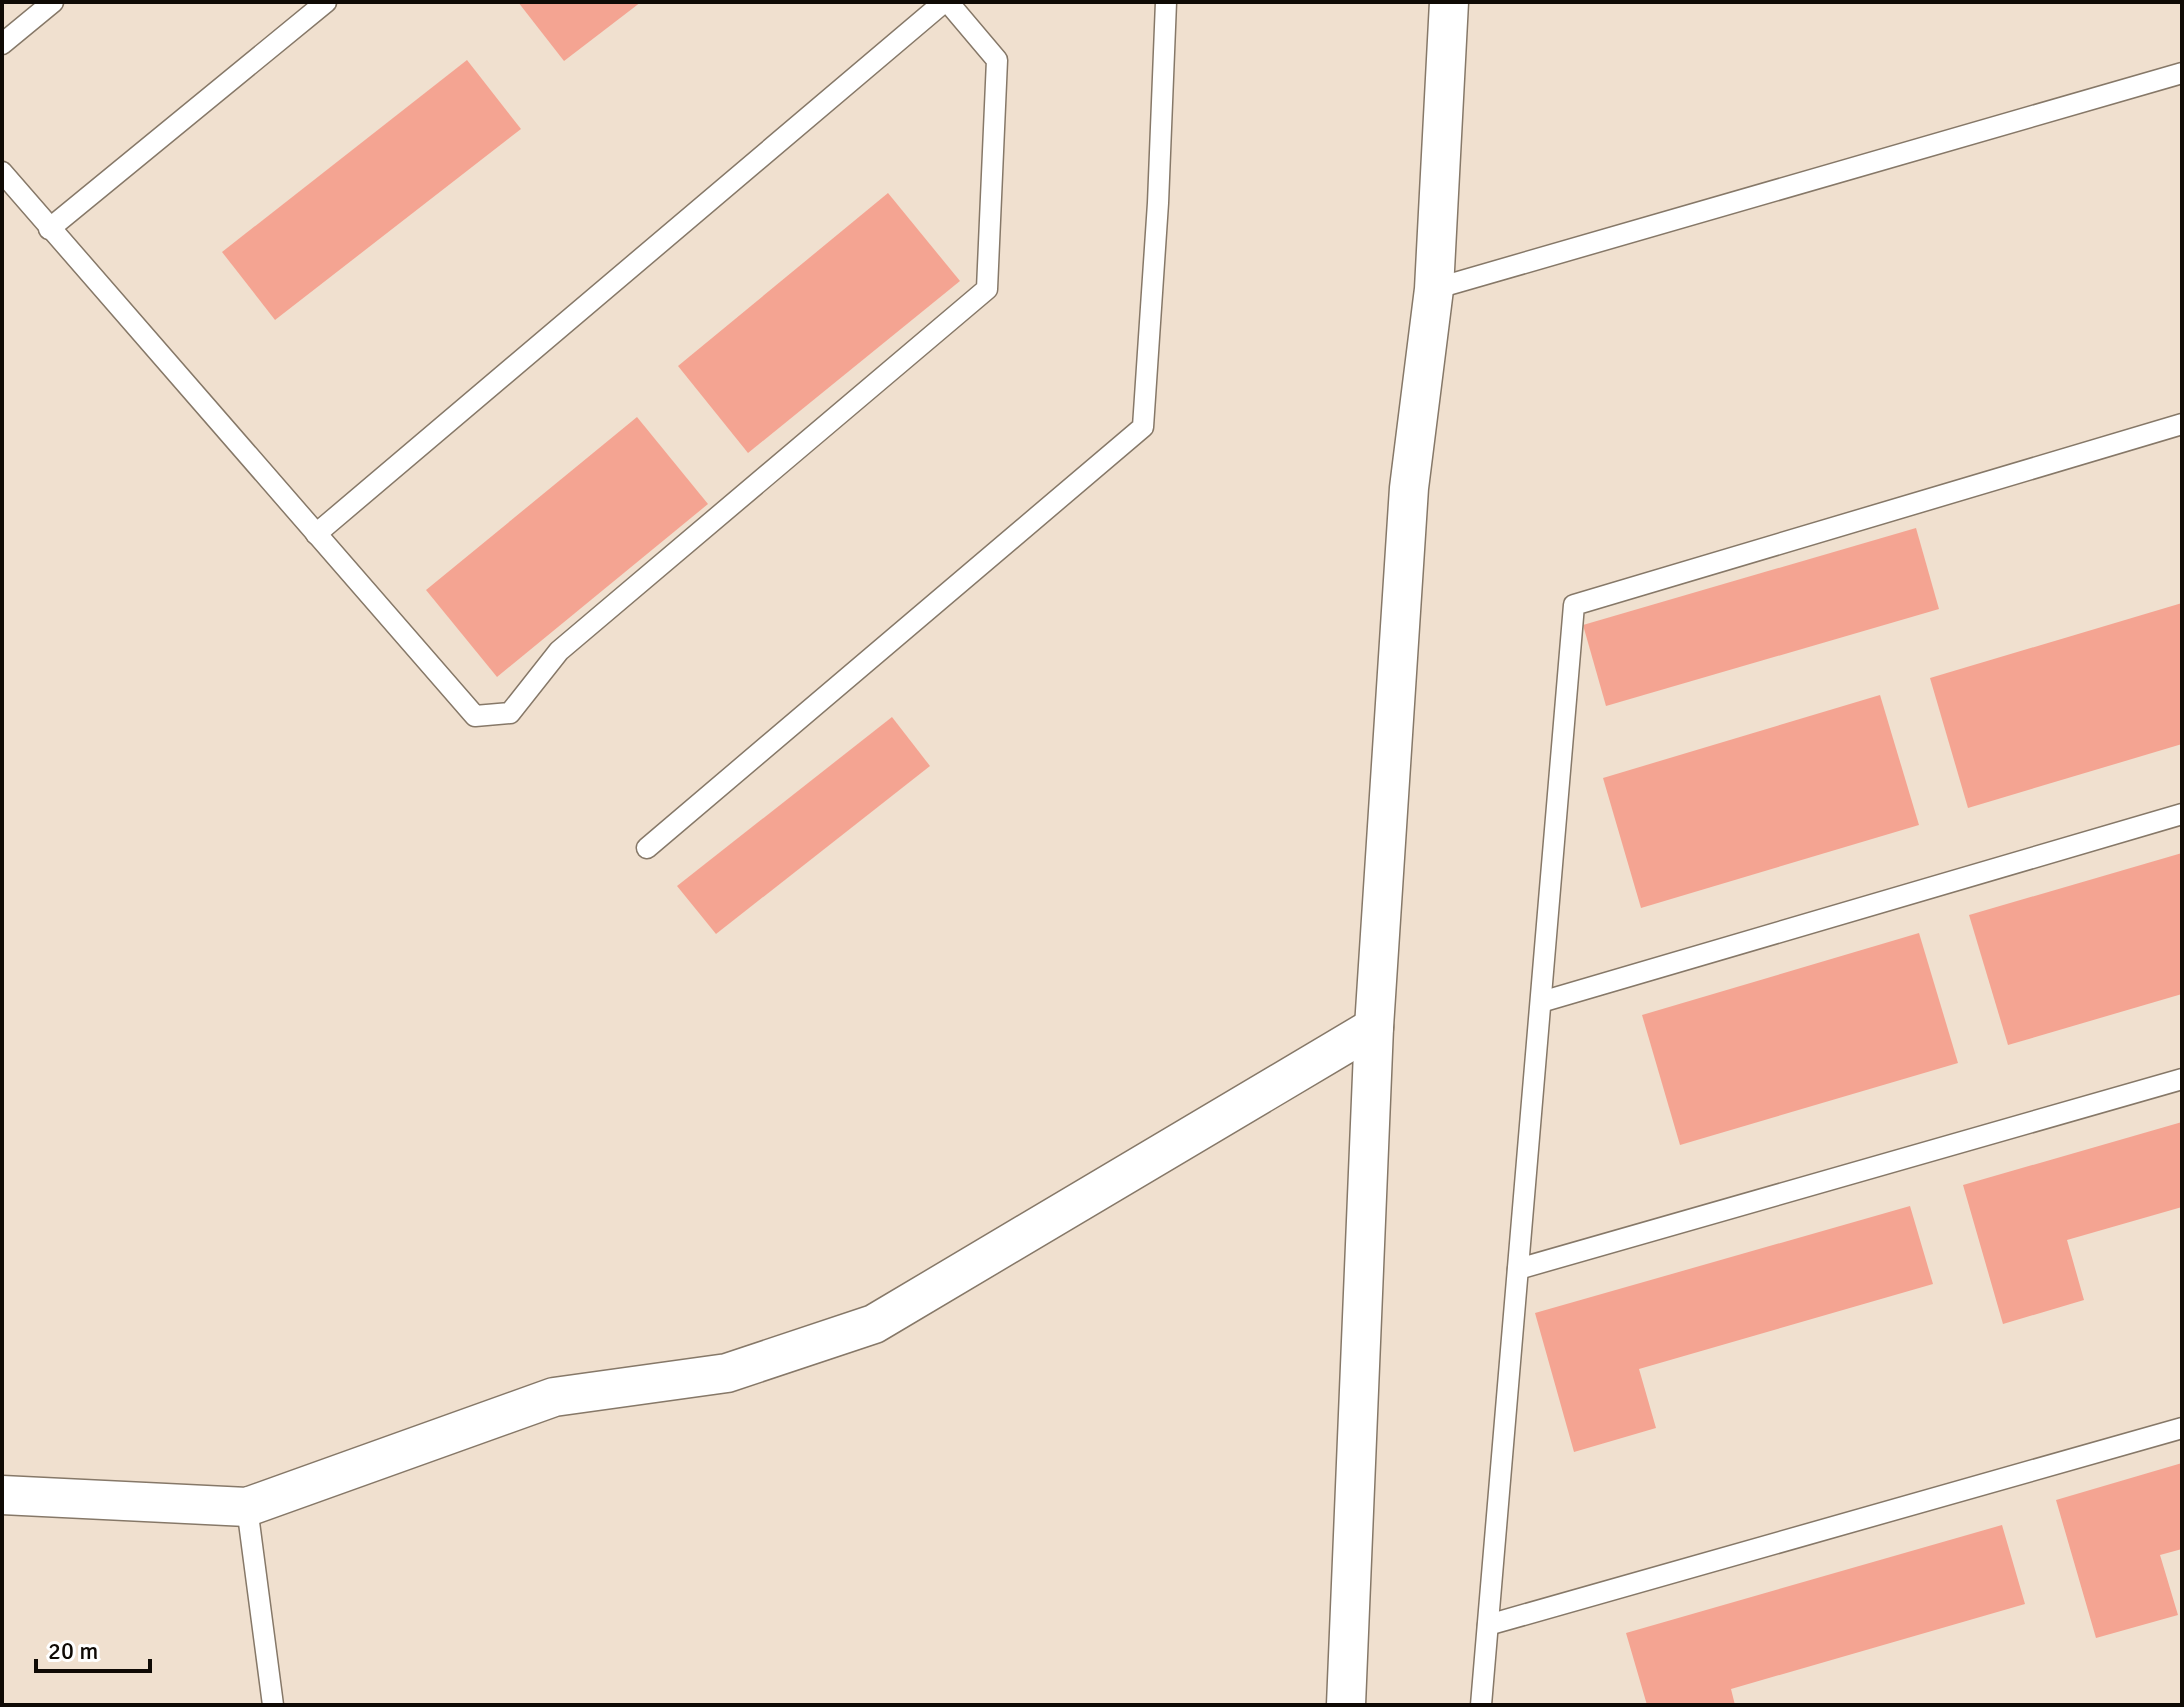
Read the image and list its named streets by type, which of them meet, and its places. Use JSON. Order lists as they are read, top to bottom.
{
  "scale_bar": "20 m"
}
